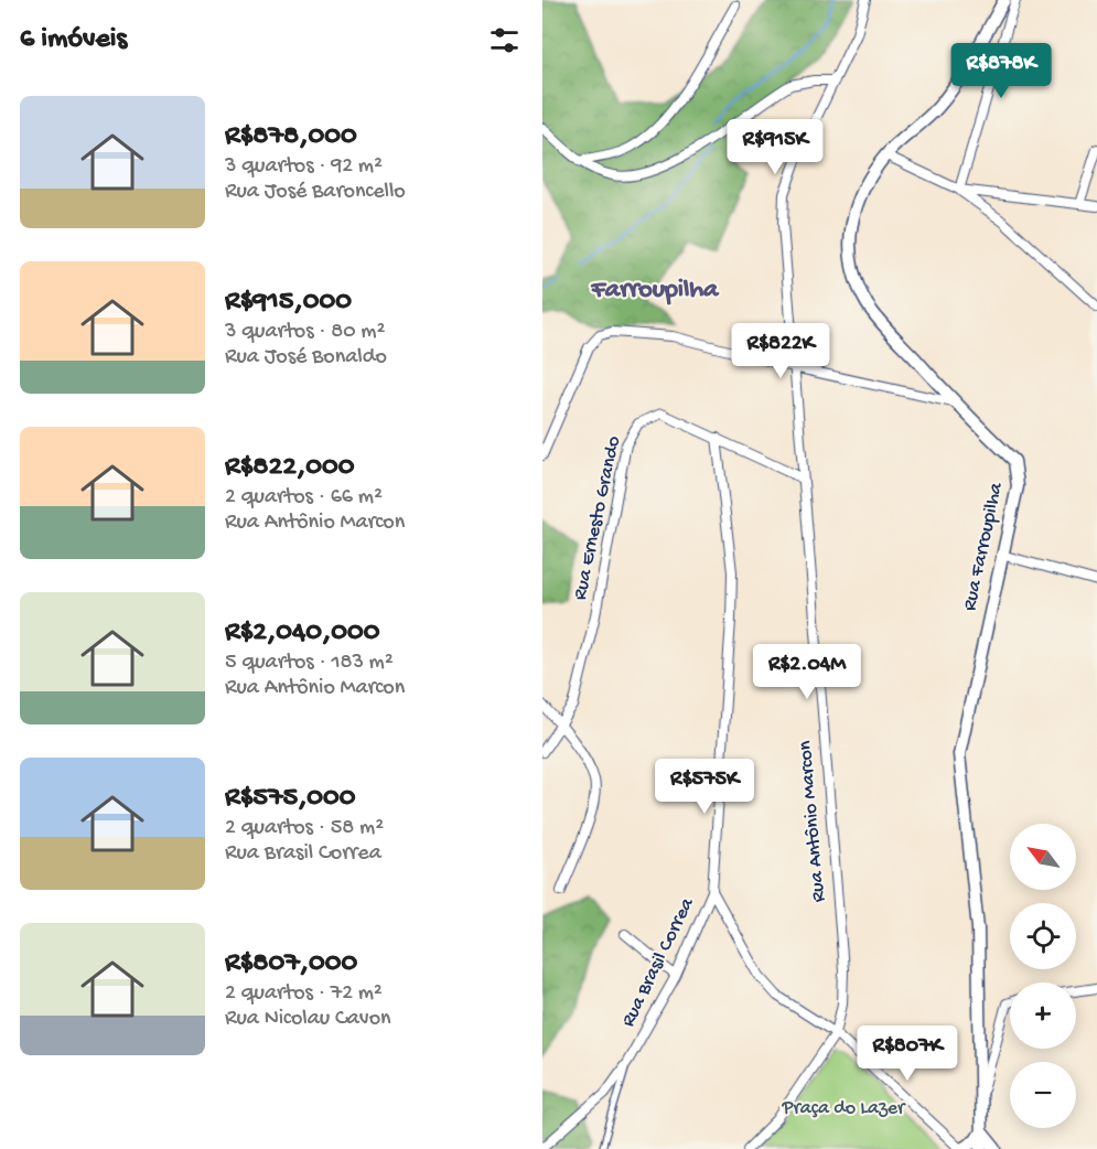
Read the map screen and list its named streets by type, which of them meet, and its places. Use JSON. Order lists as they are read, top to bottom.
{
  "streets": {
    "street": [
      "Rua Ernesto Grando",
      "Rua Farroupilha",
      "Rua Antônio Marcon",
      "Rua Brasil Correa"
    ]
  },
  "crossings": [
    ["Rua Ernesto Grando", "Rua Antônio Marcon"],
    ["Rua Ernesto Grando", "Rua Brasil Correa"]
  ],
  "districts": ["Farroupilha"],
  "parks": ["Praça do Lazer"],
  "north": "top left",
  "page": {
    "heading": "6 imóveis",
    "price": [
      "R$878K",
      "R$915K",
      "R$822K",
      "R$2.04M",
      "R$575K",
      "R$807K"
    ],
    "list": [
      {
        "name": "R$878,000",
        "note": "3 quartos · 92 m² · Rua José Baroncello"
      },
      {
        "name": "R$915,000",
        "note": "3 quartos · 80 m² · Rua José Bonaldo"
      },
      {
        "name": "R$822,000",
        "note": "2 quartos · 66 m² · Rua Antônio Marcon"
      },
      {
        "name": "R$2,040,000",
        "note": "5 quartos · 183 m² · Rua Antônio Marcon"
      },
      {
        "name": "R$575,000",
        "note": "2 quartos · 58 m² · Rua Brasil Correa"
      },
      {
        "name": "R$807,000",
        "note": "2 quartos · 72 m² · Rua Nicolau Cavon"
      }
    ],
    "map_buttons": ["+", "−"]
  }
}
